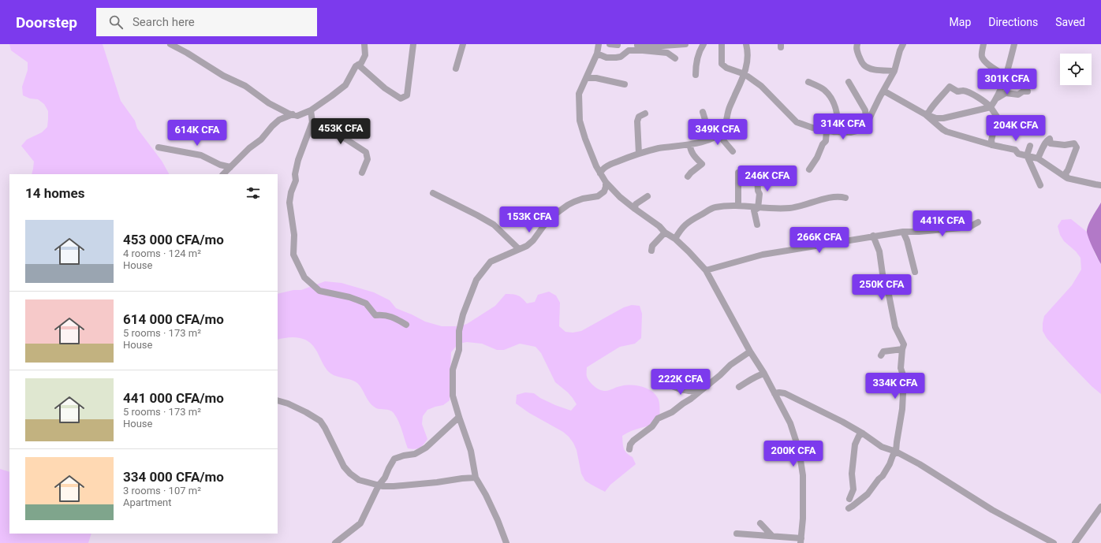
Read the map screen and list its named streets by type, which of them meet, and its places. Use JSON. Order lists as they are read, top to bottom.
{
  "page": {
    "header": "Doorstep",
    "search": "Search here",
    "nav": ["Map", "Directions", "Saved"],
    "price": [
      "301K CFA",
      "314K CFA",
      "204K CFA",
      "453K CFA",
      "349K CFA",
      "614K CFA",
      "246K CFA",
      "153K CFA",
      "441K CFA",
      "266K CFA",
      "250K CFA",
      "222K CFA",
      "334K CFA",
      "200K CFA"
    ],
    "heading": "14 homes",
    "list": [
      {
        "name": "453 000 CFA/mo",
        "note": "4 rooms · 124 m² · House"
      },
      {
        "name": "614 000 CFA/mo",
        "note": "5 rooms · 173 m² · House"
      },
      {
        "name": "441 000 CFA/mo",
        "note": "5 rooms · 173 m² · House"
      },
      {
        "name": "334 000 CFA/mo",
        "note": "3 rooms · 107 m² · Apartment"
      }
    ]
  }
}
